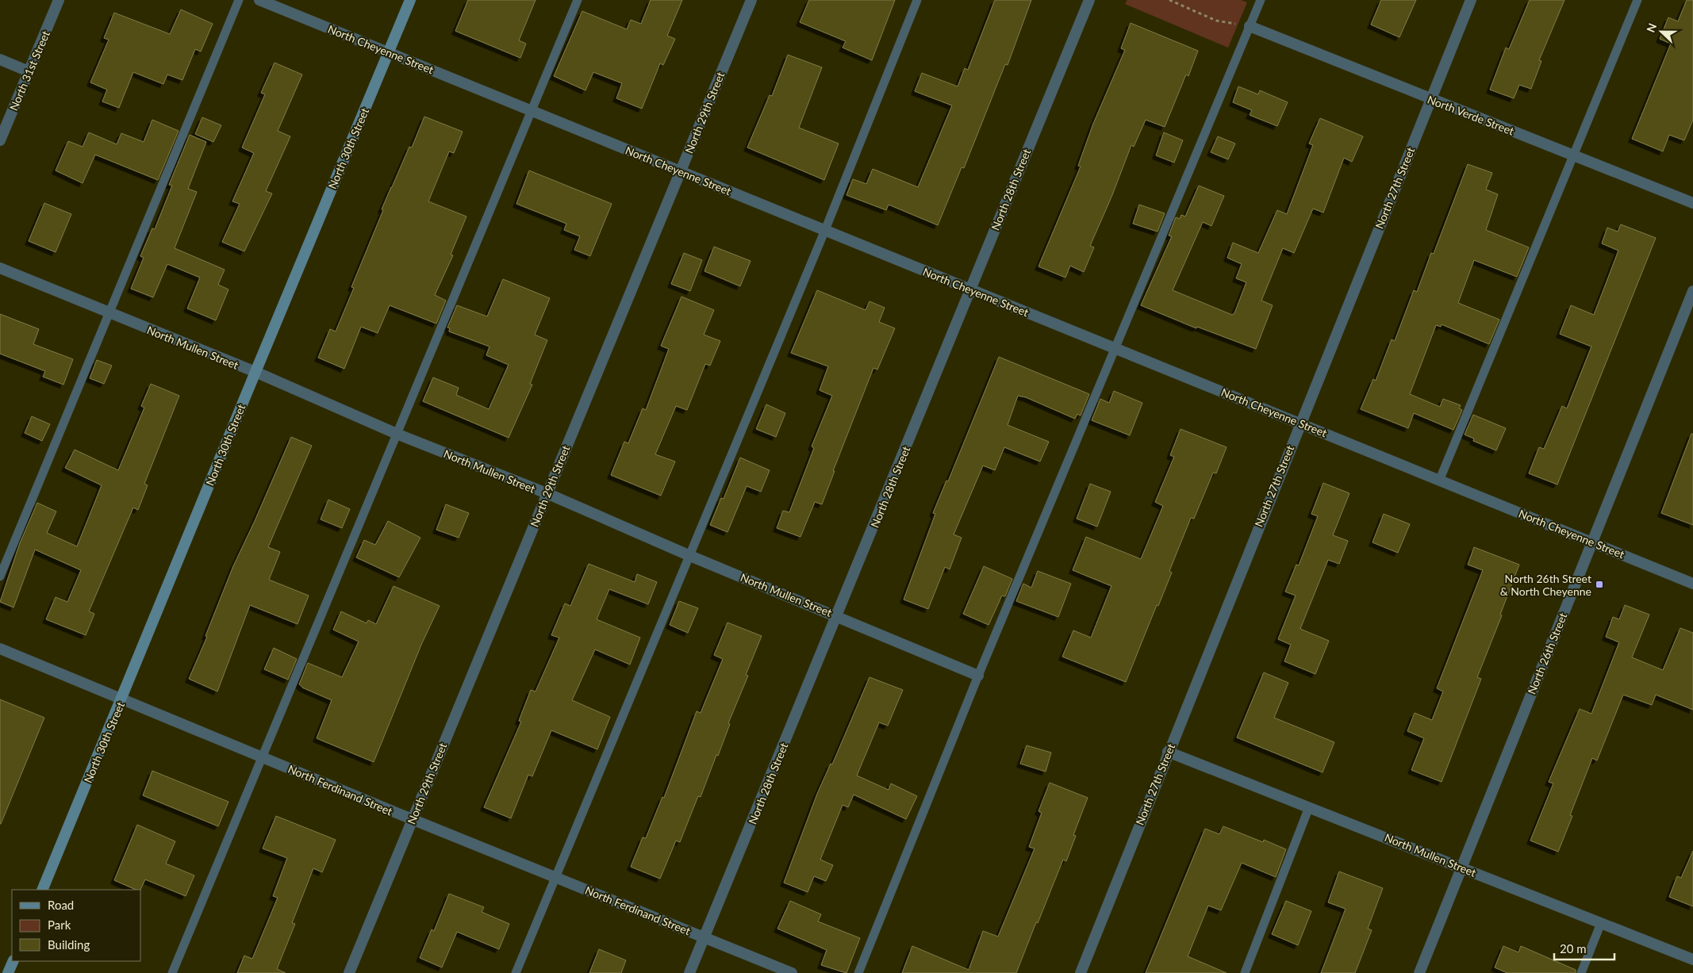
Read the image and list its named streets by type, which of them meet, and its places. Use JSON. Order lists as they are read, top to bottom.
{
  "streets": {
    "main road": ["North 30th Street"],
    "street": [
      "North Cheyenne Street",
      "North 31st Street",
      "North 29th Street",
      "North Verde Street",
      "North 27th Street",
      "North 28th Street",
      "North Mullen Street",
      "North 26th Street",
      "North Ferdinand Street"
    ]
  },
  "crossings": [
    ["North Cheyenne Street", "North 29th Street"],
    ["North Cheyenne Street", "North 30th Street"],
    ["North Cheyenne Street", "North 27th Street"],
    ["North Cheyenne Street", "North 28th Street"],
    ["North Cheyenne Street", "North 26th Street"],
    ["North 29th Street", "North Mullen Street"],
    ["North 29th Street", "North Ferdinand Street"],
    ["North Verde Street", "North 27th Street"],
    ["North 30th Street", "North Mullen Street"],
    ["North 30th Street", "North Ferdinand Street"],
    ["North 27th Street", "North Mullen Street"],
    ["North 28th Street", "North Mullen Street"],
    ["North 28th Street", "North Ferdinand Street"],
    ["North Mullen Street", "North 26th Street"]
  ],
  "places": {
    "transit": ["North 26th Street & North Cheyenne"]
  },
  "legend": ["Road", "Park", "Building"],
  "scale_bar": "20 m",
  "north": "left"
}
